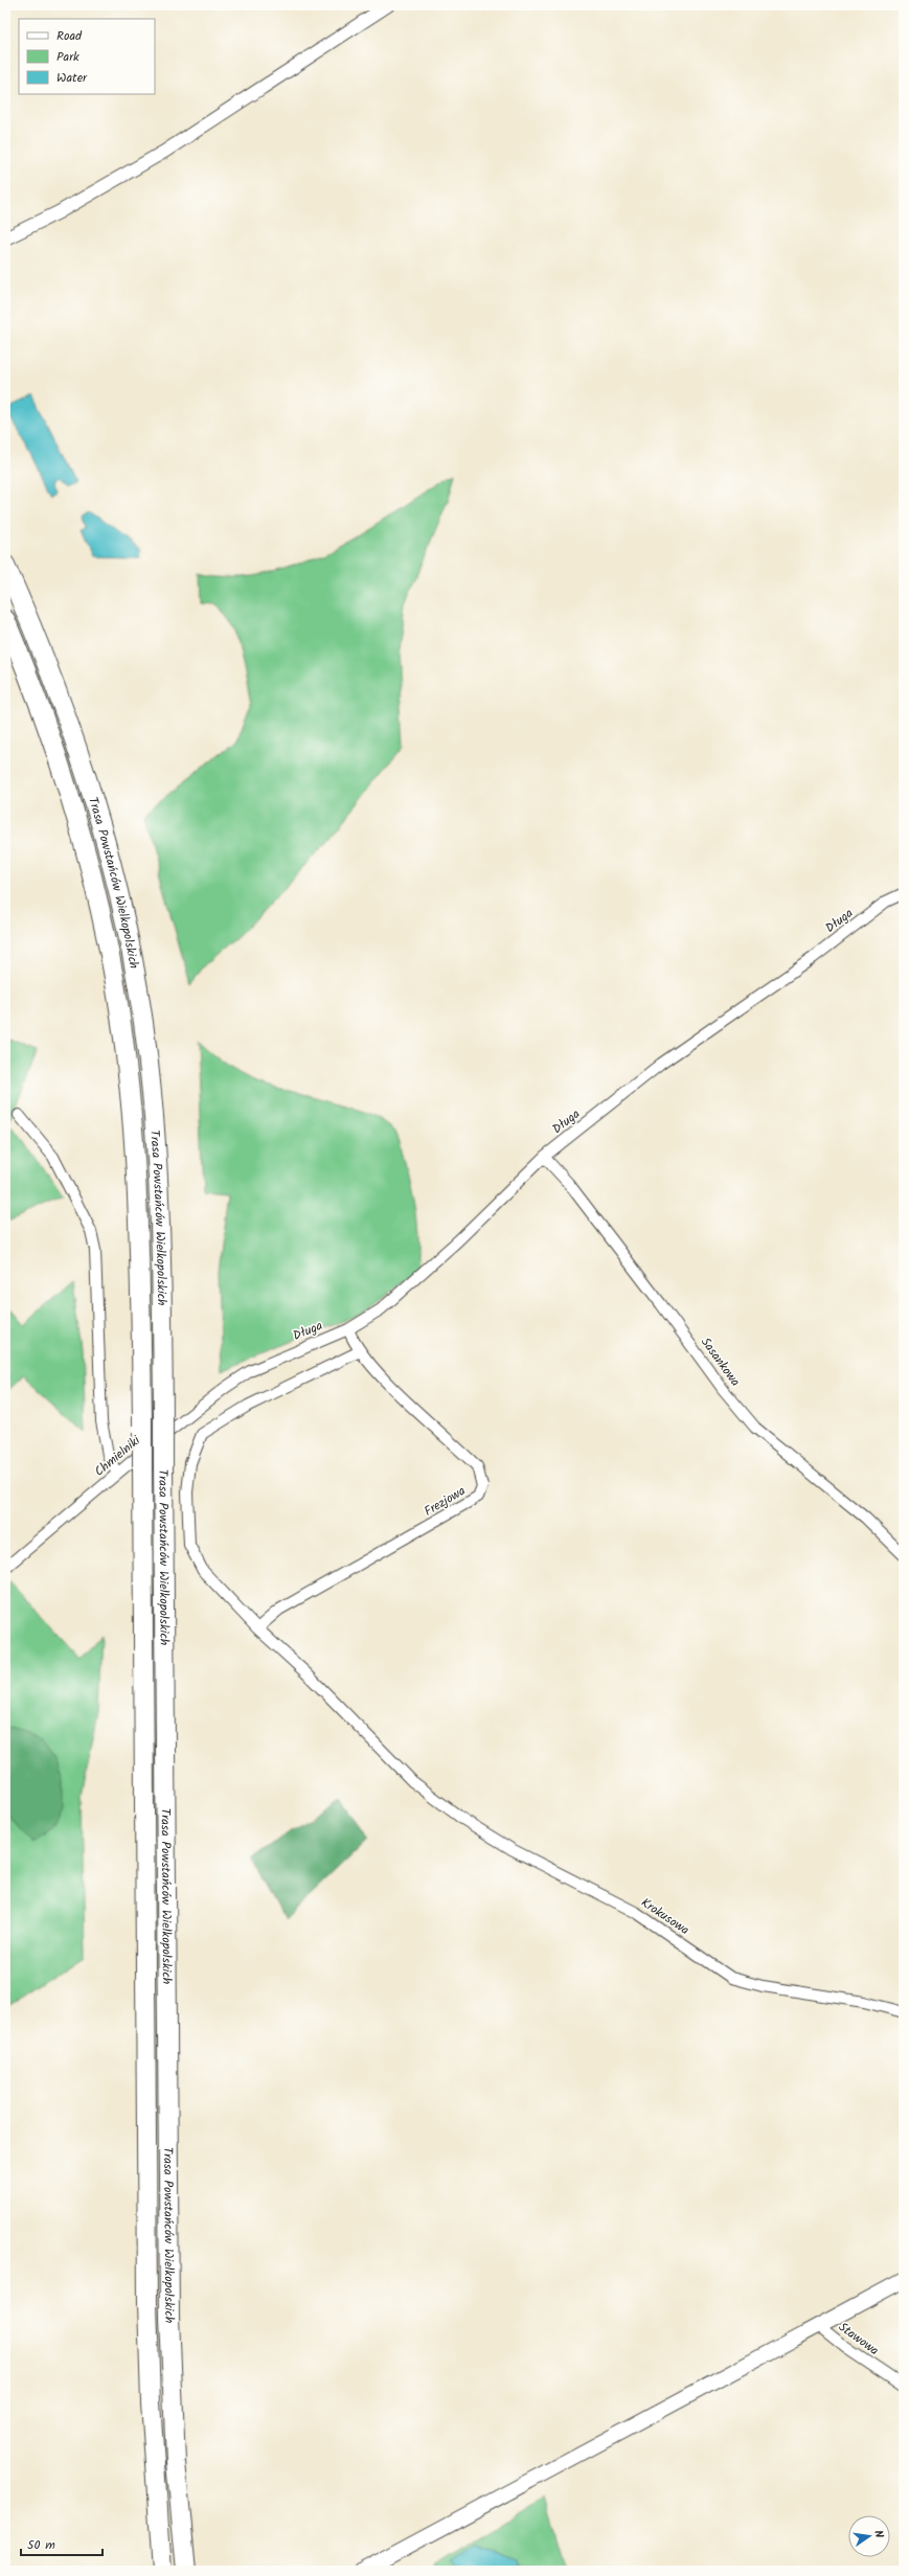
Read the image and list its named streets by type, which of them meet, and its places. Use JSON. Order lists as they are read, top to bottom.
{
  "streets": {
    "highway": ["Trasa Powstańców Wielkopolskich"],
    "street": [
      "Długa",
      "Sasankowa",
      "Chmielniki",
      "Frezjowa",
      "Krokusowa",
      "Stawowa"
    ]
  },
  "crossings": [
    ["Długa", "Sasankowa"],
    ["Długa", "Chmielniki"],
    ["Długa", "Frezjowa"],
    ["Frezjowa", "Krokusowa"]
  ],
  "legend": ["Road", "Park", "Water"],
  "scale_bar": "50 m",
  "north": "right"
}
